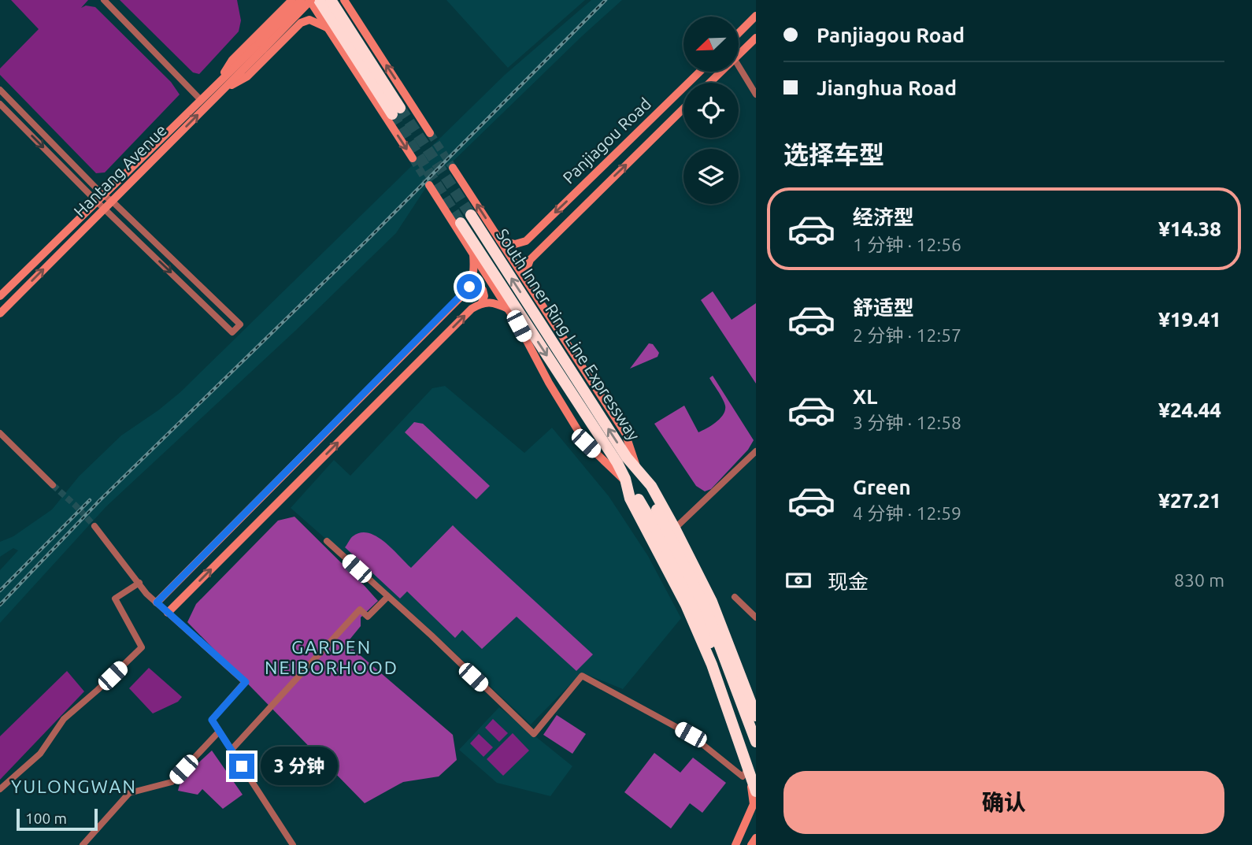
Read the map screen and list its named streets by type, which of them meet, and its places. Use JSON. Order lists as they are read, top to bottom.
{
  "streets": {
    "highway": ["South Inner Ring Line Expressway"],
    "main road": ["Panjiagou Road", "Hantang Avenue"]
  },
  "districts": ["GARDEN NEIBORHOOD", "YULONGWAN"],
  "scale_bar": "100 m",
  "north": "bottom left",
  "page": {
    "banner": ["Panjiagou Road", "Jianghua Road"],
    "heading": "选择车型",
    "list": [
      {
        "name": "经济型",
        "note": "1 分钟 · 12:56",
        "value": "¥14.38"
      },
      {
        "name": "舒适型",
        "note": "2 分钟 · 12:57",
        "value": "¥19.41"
      },
      {
        "name": "XL",
        "note": "3 分钟 · 12:58",
        "value": "¥24.44"
      },
      {
        "name": "Green",
        "note": "4 分钟 · 12:59",
        "value": "¥27.21"
      }
    ],
    "pay": ["现金", "830 m"],
    "bubble": "3 分钟",
    "buttons": "确认",
    "scale": "100 m"
  }
}
